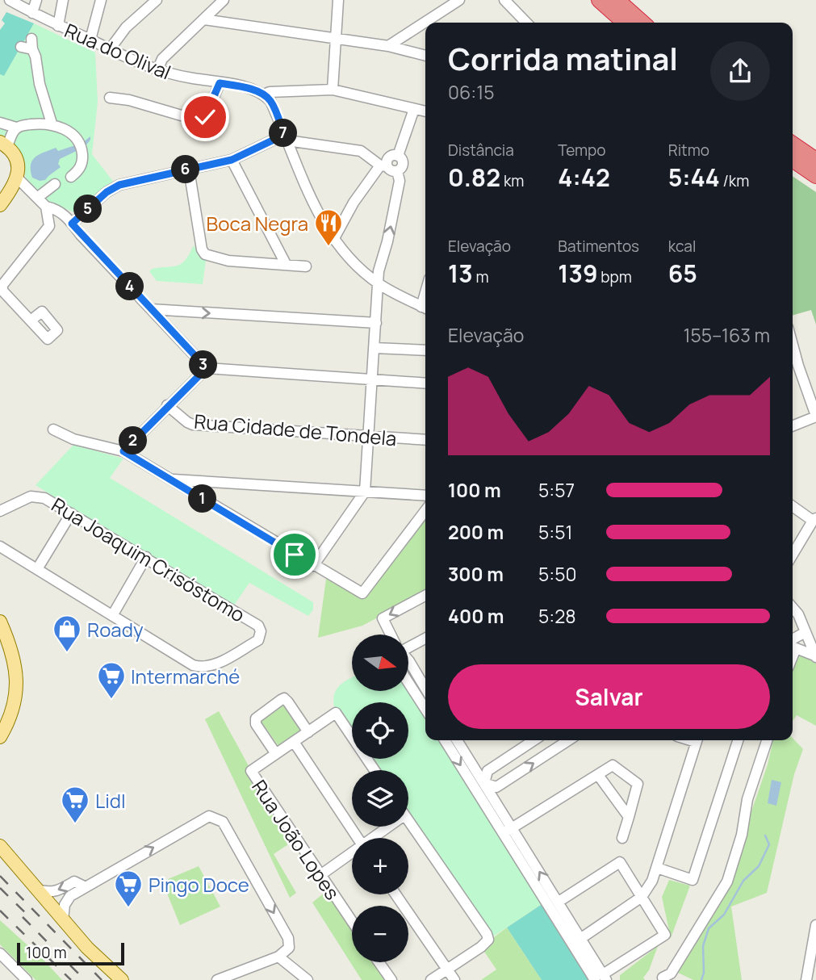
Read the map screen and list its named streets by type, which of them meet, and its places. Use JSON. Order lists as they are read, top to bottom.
{
  "streets": {
    "street": [
      "Rua do Olival",
      "Rua Cidade de Tondela",
      "Rua Joaquim Crisóstomo",
      "Rua João Lopes"
    ]
  },
  "places": {
    "restaurant": ["Boca Negra"],
    "shop": ["Roady"],
    "supermarket": ["Intermarché", "Lidl", "Pingo Doce"]
  },
  "scale_bar": "100 m",
  "north": "right",
  "page": {
    "heading": ["Corrida matinal", "06:15"],
    "pins": [
      "7",
      "6",
      "5",
      "4",
      "3",
      "2",
      "1"
    ],
    "stats": [
      ["Distância", "0.82 km"],
      ["Tempo", "4:42"],
      ["Ritmo", "5:44 /km"],
      ["Elevação", "13 m"],
      ["Batimentos", "139 bpm"],
      ["kcal", "65"]
    ],
    "chart": ["Elevação", "155–163 m"],
    "list": [
      {
        "name": "100 m",
        "note": "5:57"
      },
      {
        "name": "200 m",
        "note": "5:51"
      },
      {
        "name": "300 m",
        "note": "5:50"
      },
      {
        "name": "400 m",
        "note": "5:28"
      }
    ],
    "map_buttons": ["+", "−"],
    "buttons": "Salvar",
    "scale": "100 m"
  }
}
